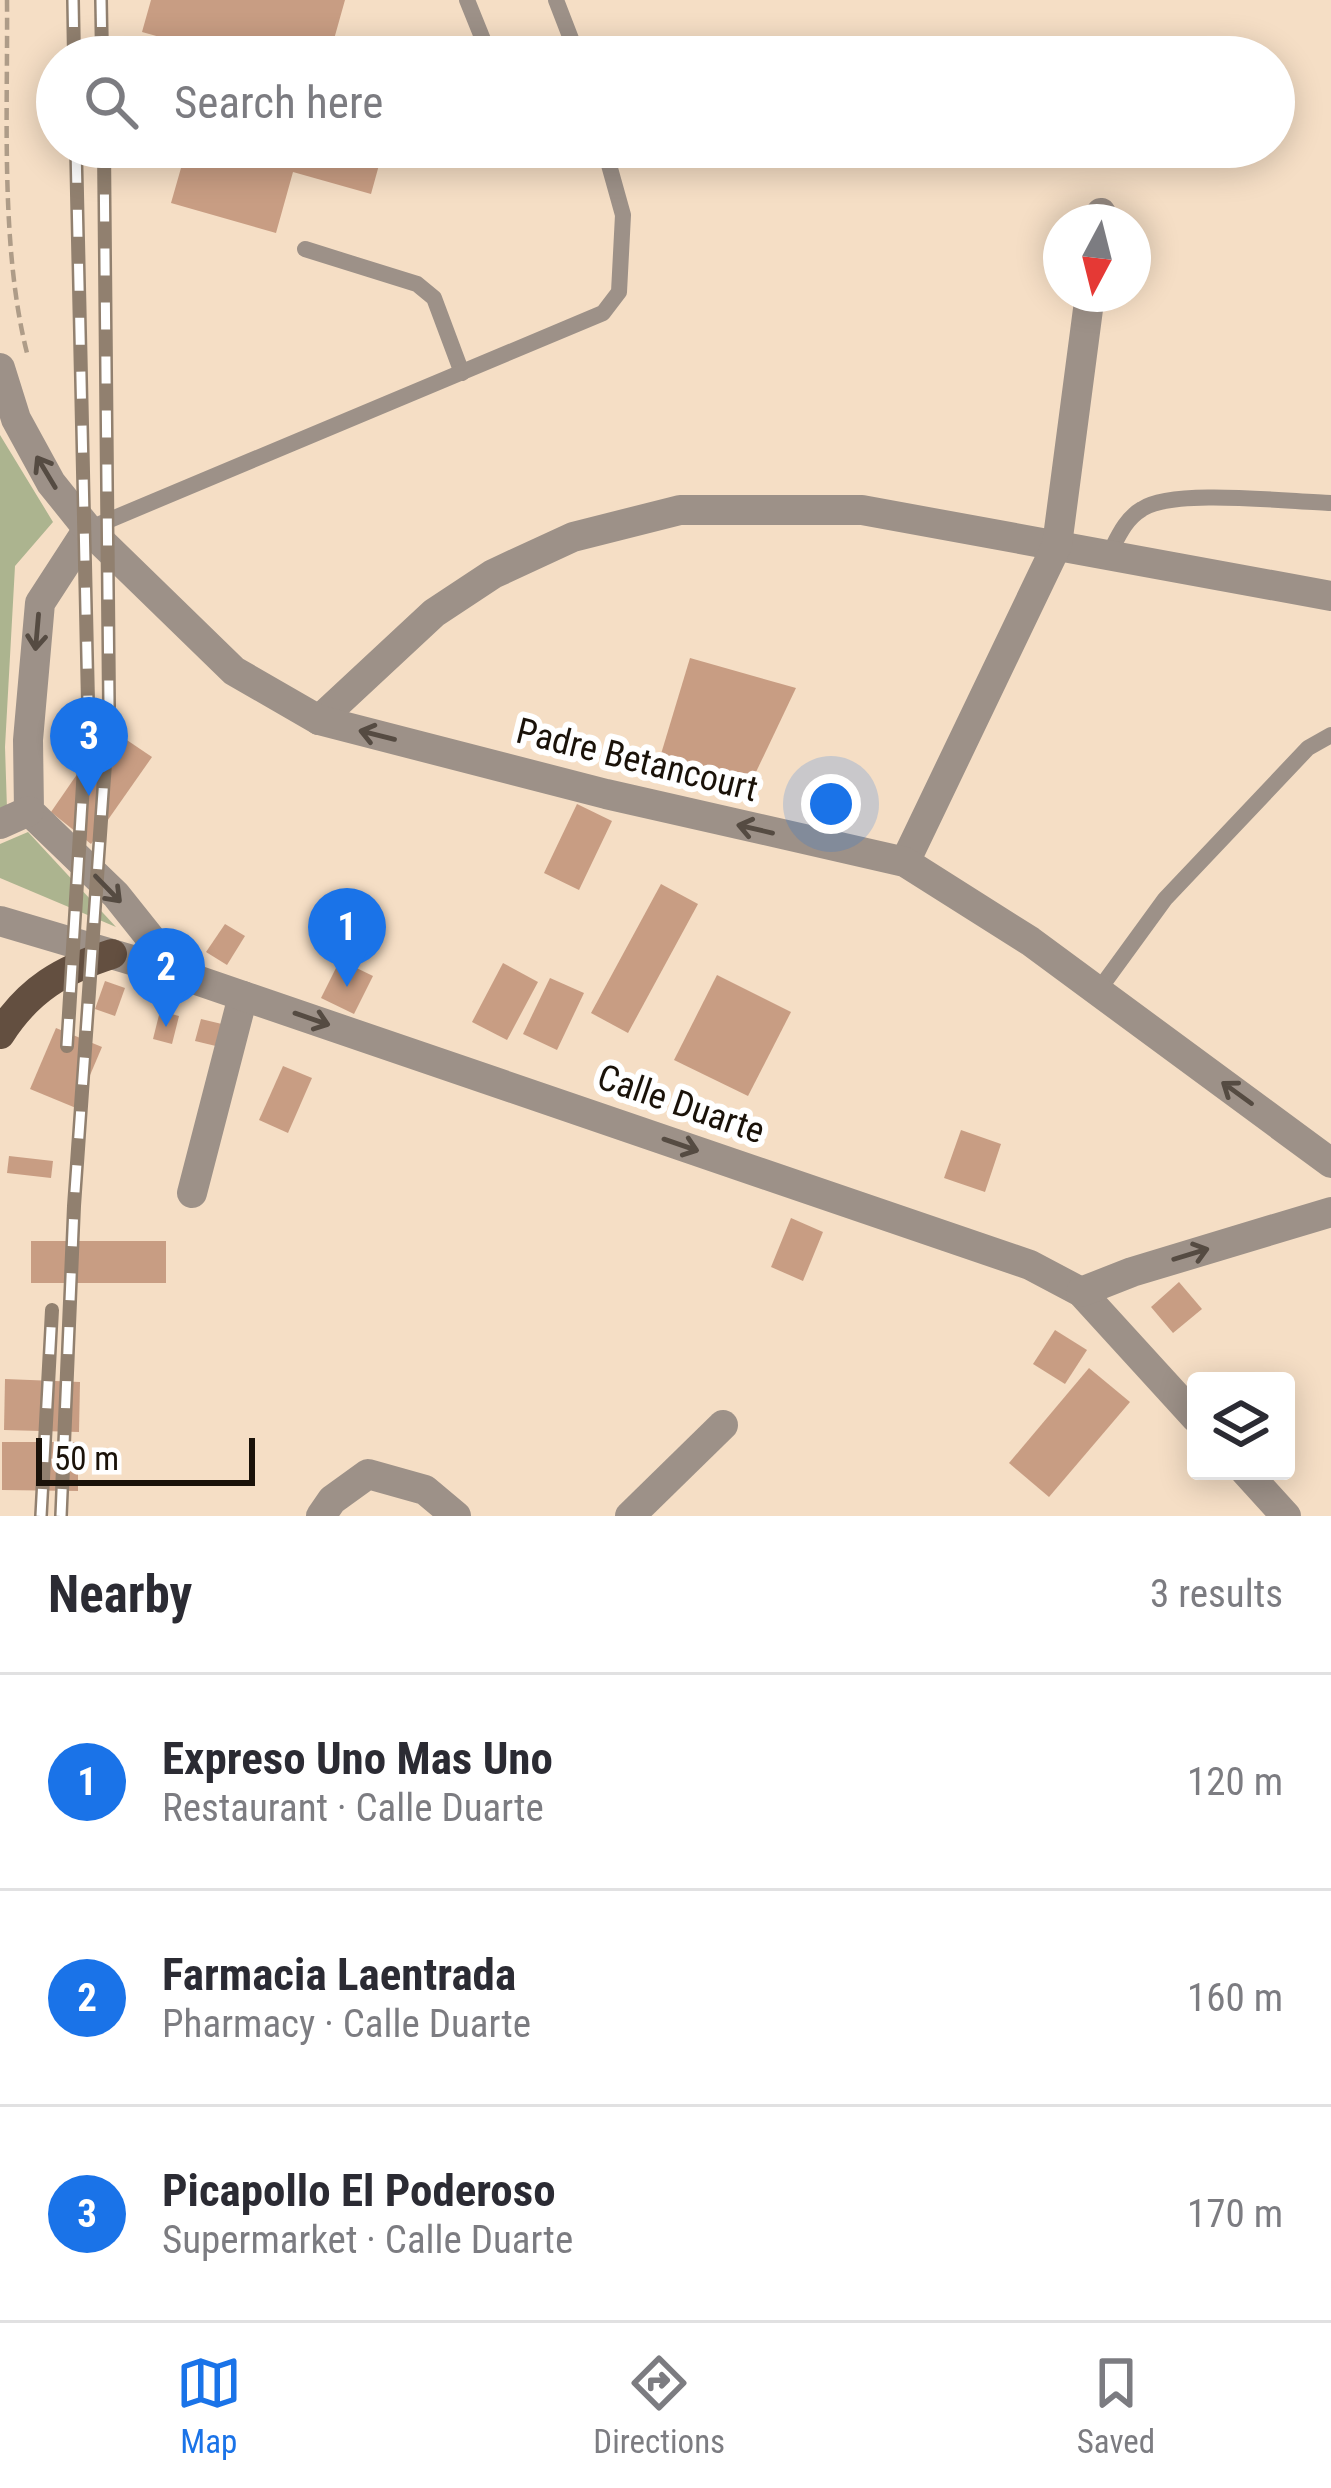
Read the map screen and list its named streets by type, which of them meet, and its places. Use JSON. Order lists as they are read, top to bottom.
{
  "streets": {
    "street": ["Padre Betancourt", "Calle Duarte"]
  },
  "one_way": ["Padre Betancourt", "Calle Duarte"],
  "scale_bar": "50 m",
  "north": "bottom",
  "page": {
    "search": "Search here",
    "pins": ["3", "1", "2"],
    "scale": "50 m",
    "heading": ["Nearby", "3 results"],
    "list": [
      {
        "mark": "1",
        "name": "Expreso Uno Mas Uno",
        "note": "Restaurant · Calle Duarte",
        "value": "120 m"
      },
      {
        "mark": "2",
        "name": "Farmacia Laentrada",
        "note": "Pharmacy · Calle Duarte",
        "value": "160 m"
      },
      {
        "mark": "3",
        "name": "Picapollo El Poderoso",
        "note": "Supermarket · Calle Duarte",
        "value": "170 m"
      }
    ],
    "nav": ["Map", "Directions", "Saved"]
  }
}
